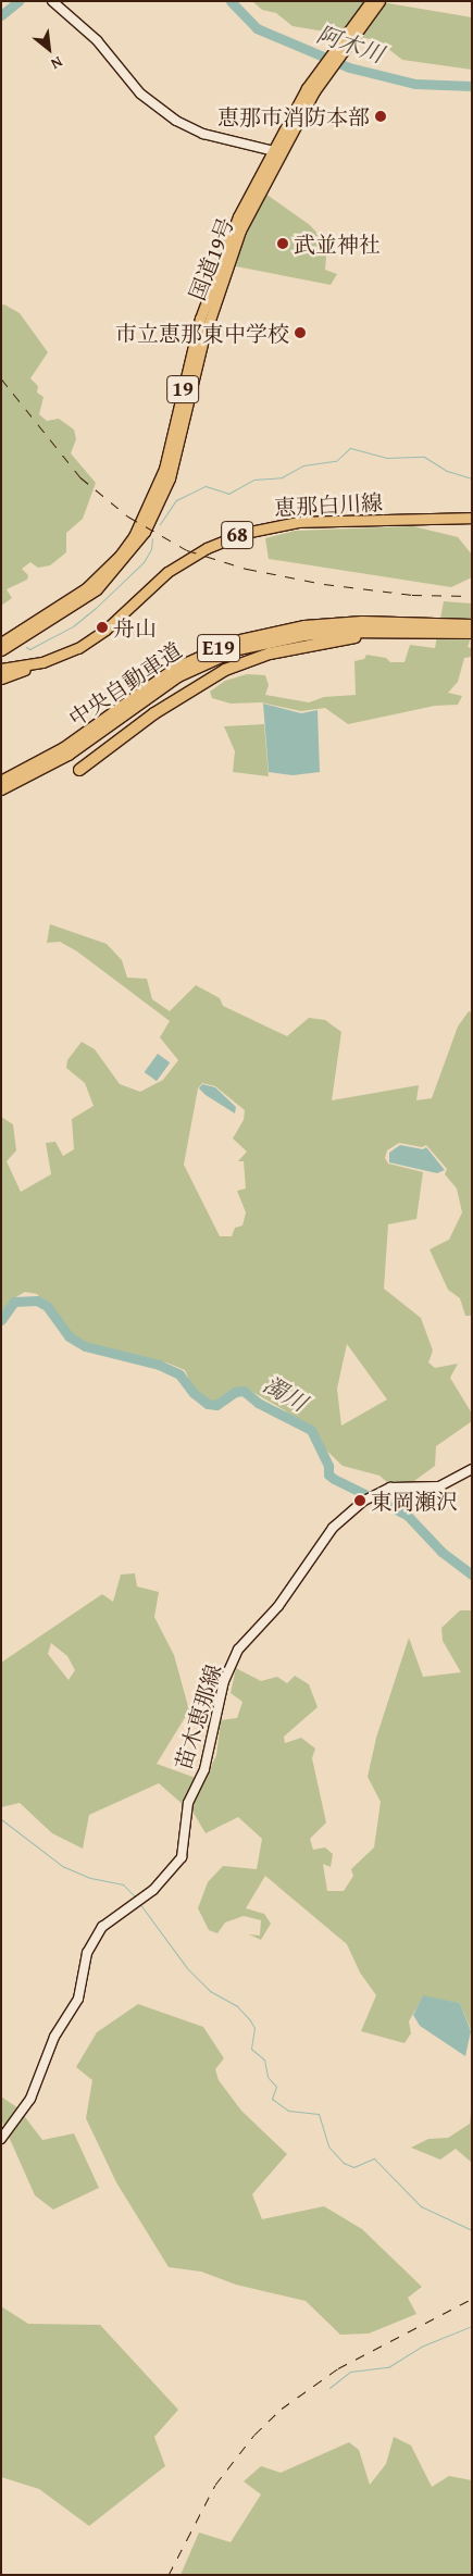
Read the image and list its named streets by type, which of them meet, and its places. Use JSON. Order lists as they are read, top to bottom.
{
  "streets": {
    "highway": ["E19", "中央自動車道"],
    "main road": [
      "国道19号",
      "19",
      "恵那白川線",
      "68",
      "苗木恵那線"
    ]
  },
  "crossings": [
    ["恵那白川線", "68"]
  ],
  "water": ["阿木川", "濁川"],
  "places": [
    "恵那市消防本部",
    "武並神社",
    "市立恵那東中学校",
    "舟山",
    "東岡瀬沢"
  ],
  "north": "bottom right"
}
